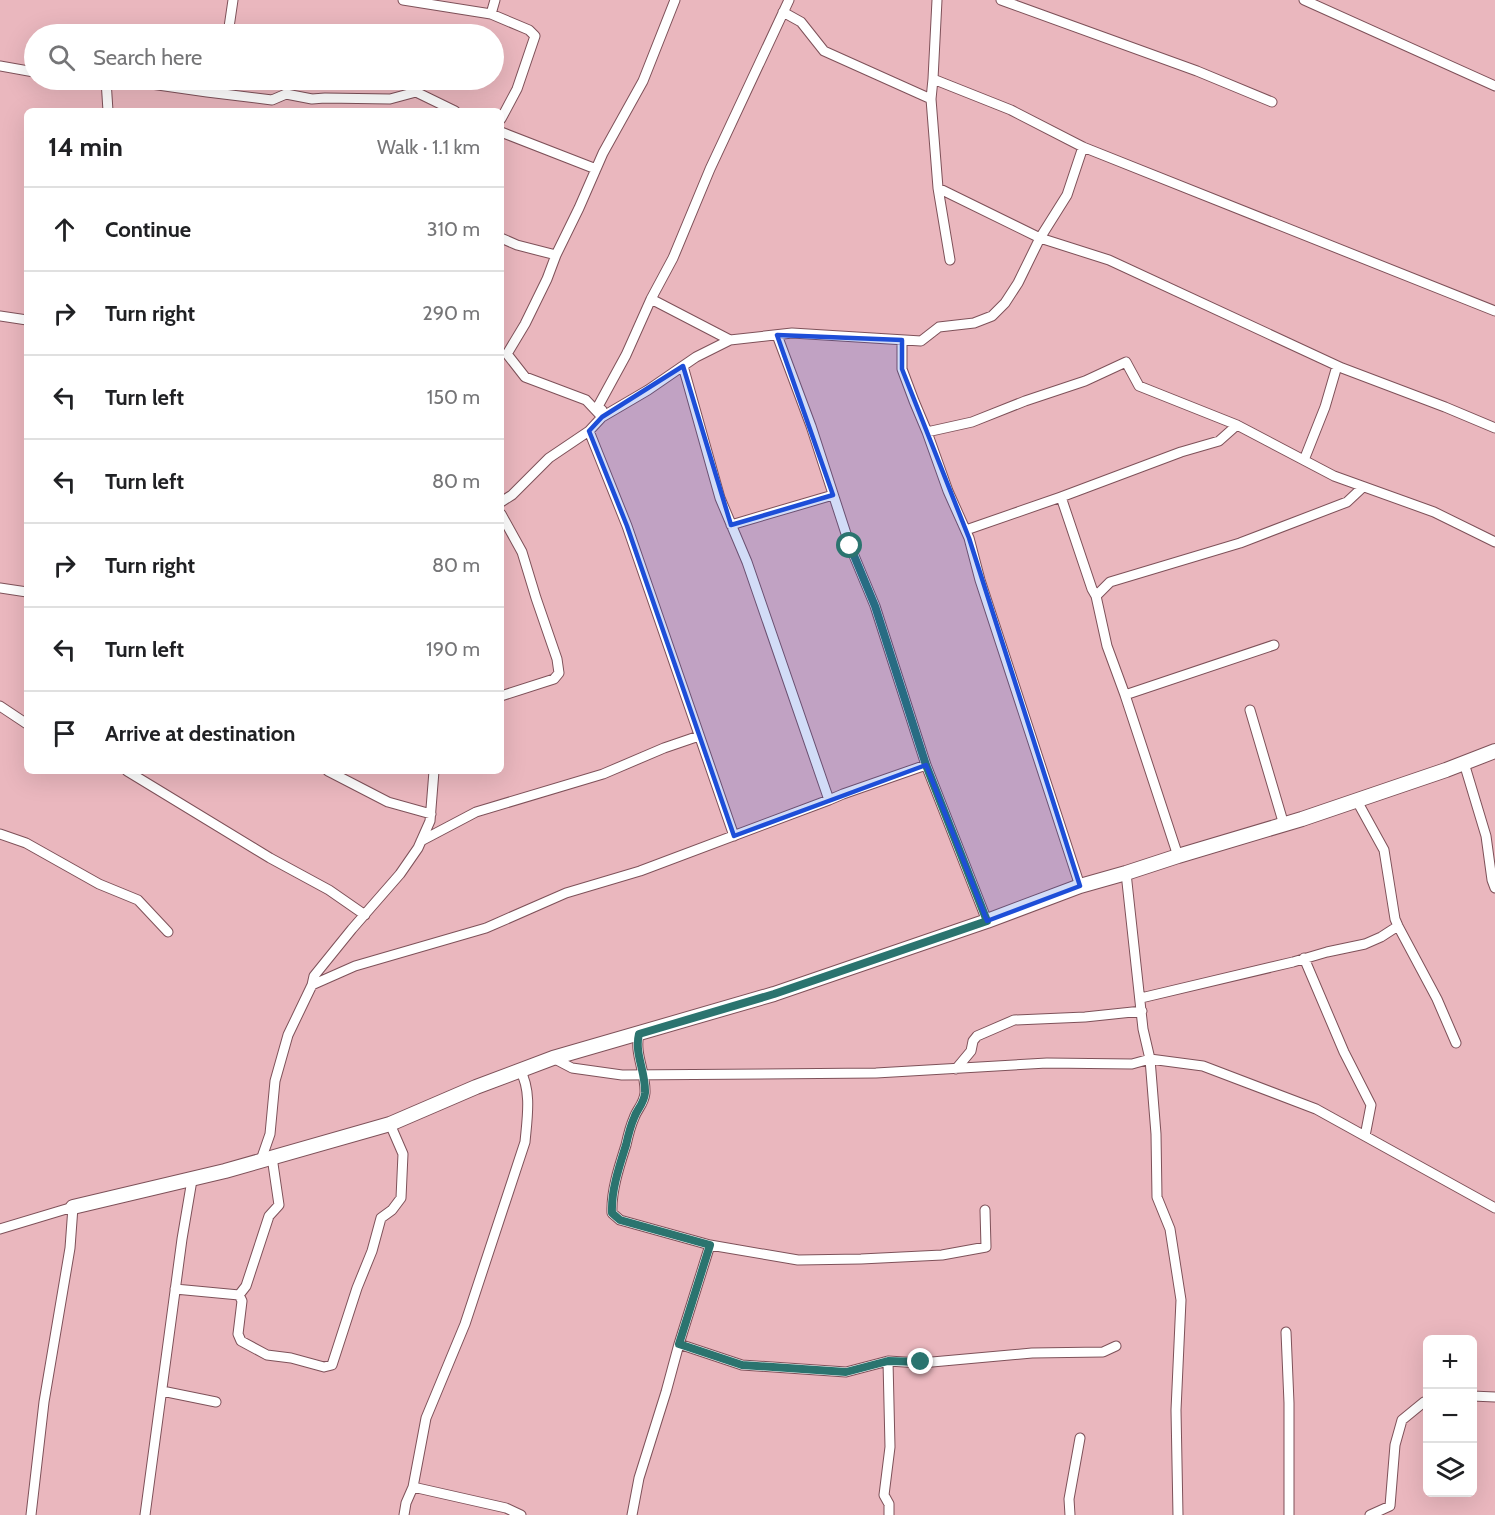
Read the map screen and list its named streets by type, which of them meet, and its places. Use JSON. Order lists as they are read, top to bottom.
{
  "page": {
    "search": "Search here",
    "heading": ["14 min", "Walk · 1.1 km"],
    "list": [
      ["Continue", "310 m"],
      ["Turn right", "290 m"],
      ["Turn left", "150 m"],
      ["Turn left", "80 m"],
      ["Turn right", "80 m"],
      ["Turn left", "190 m"],
      "Arrive at destination"
    ],
    "map_buttons": ["+", "−"]
  }
}
